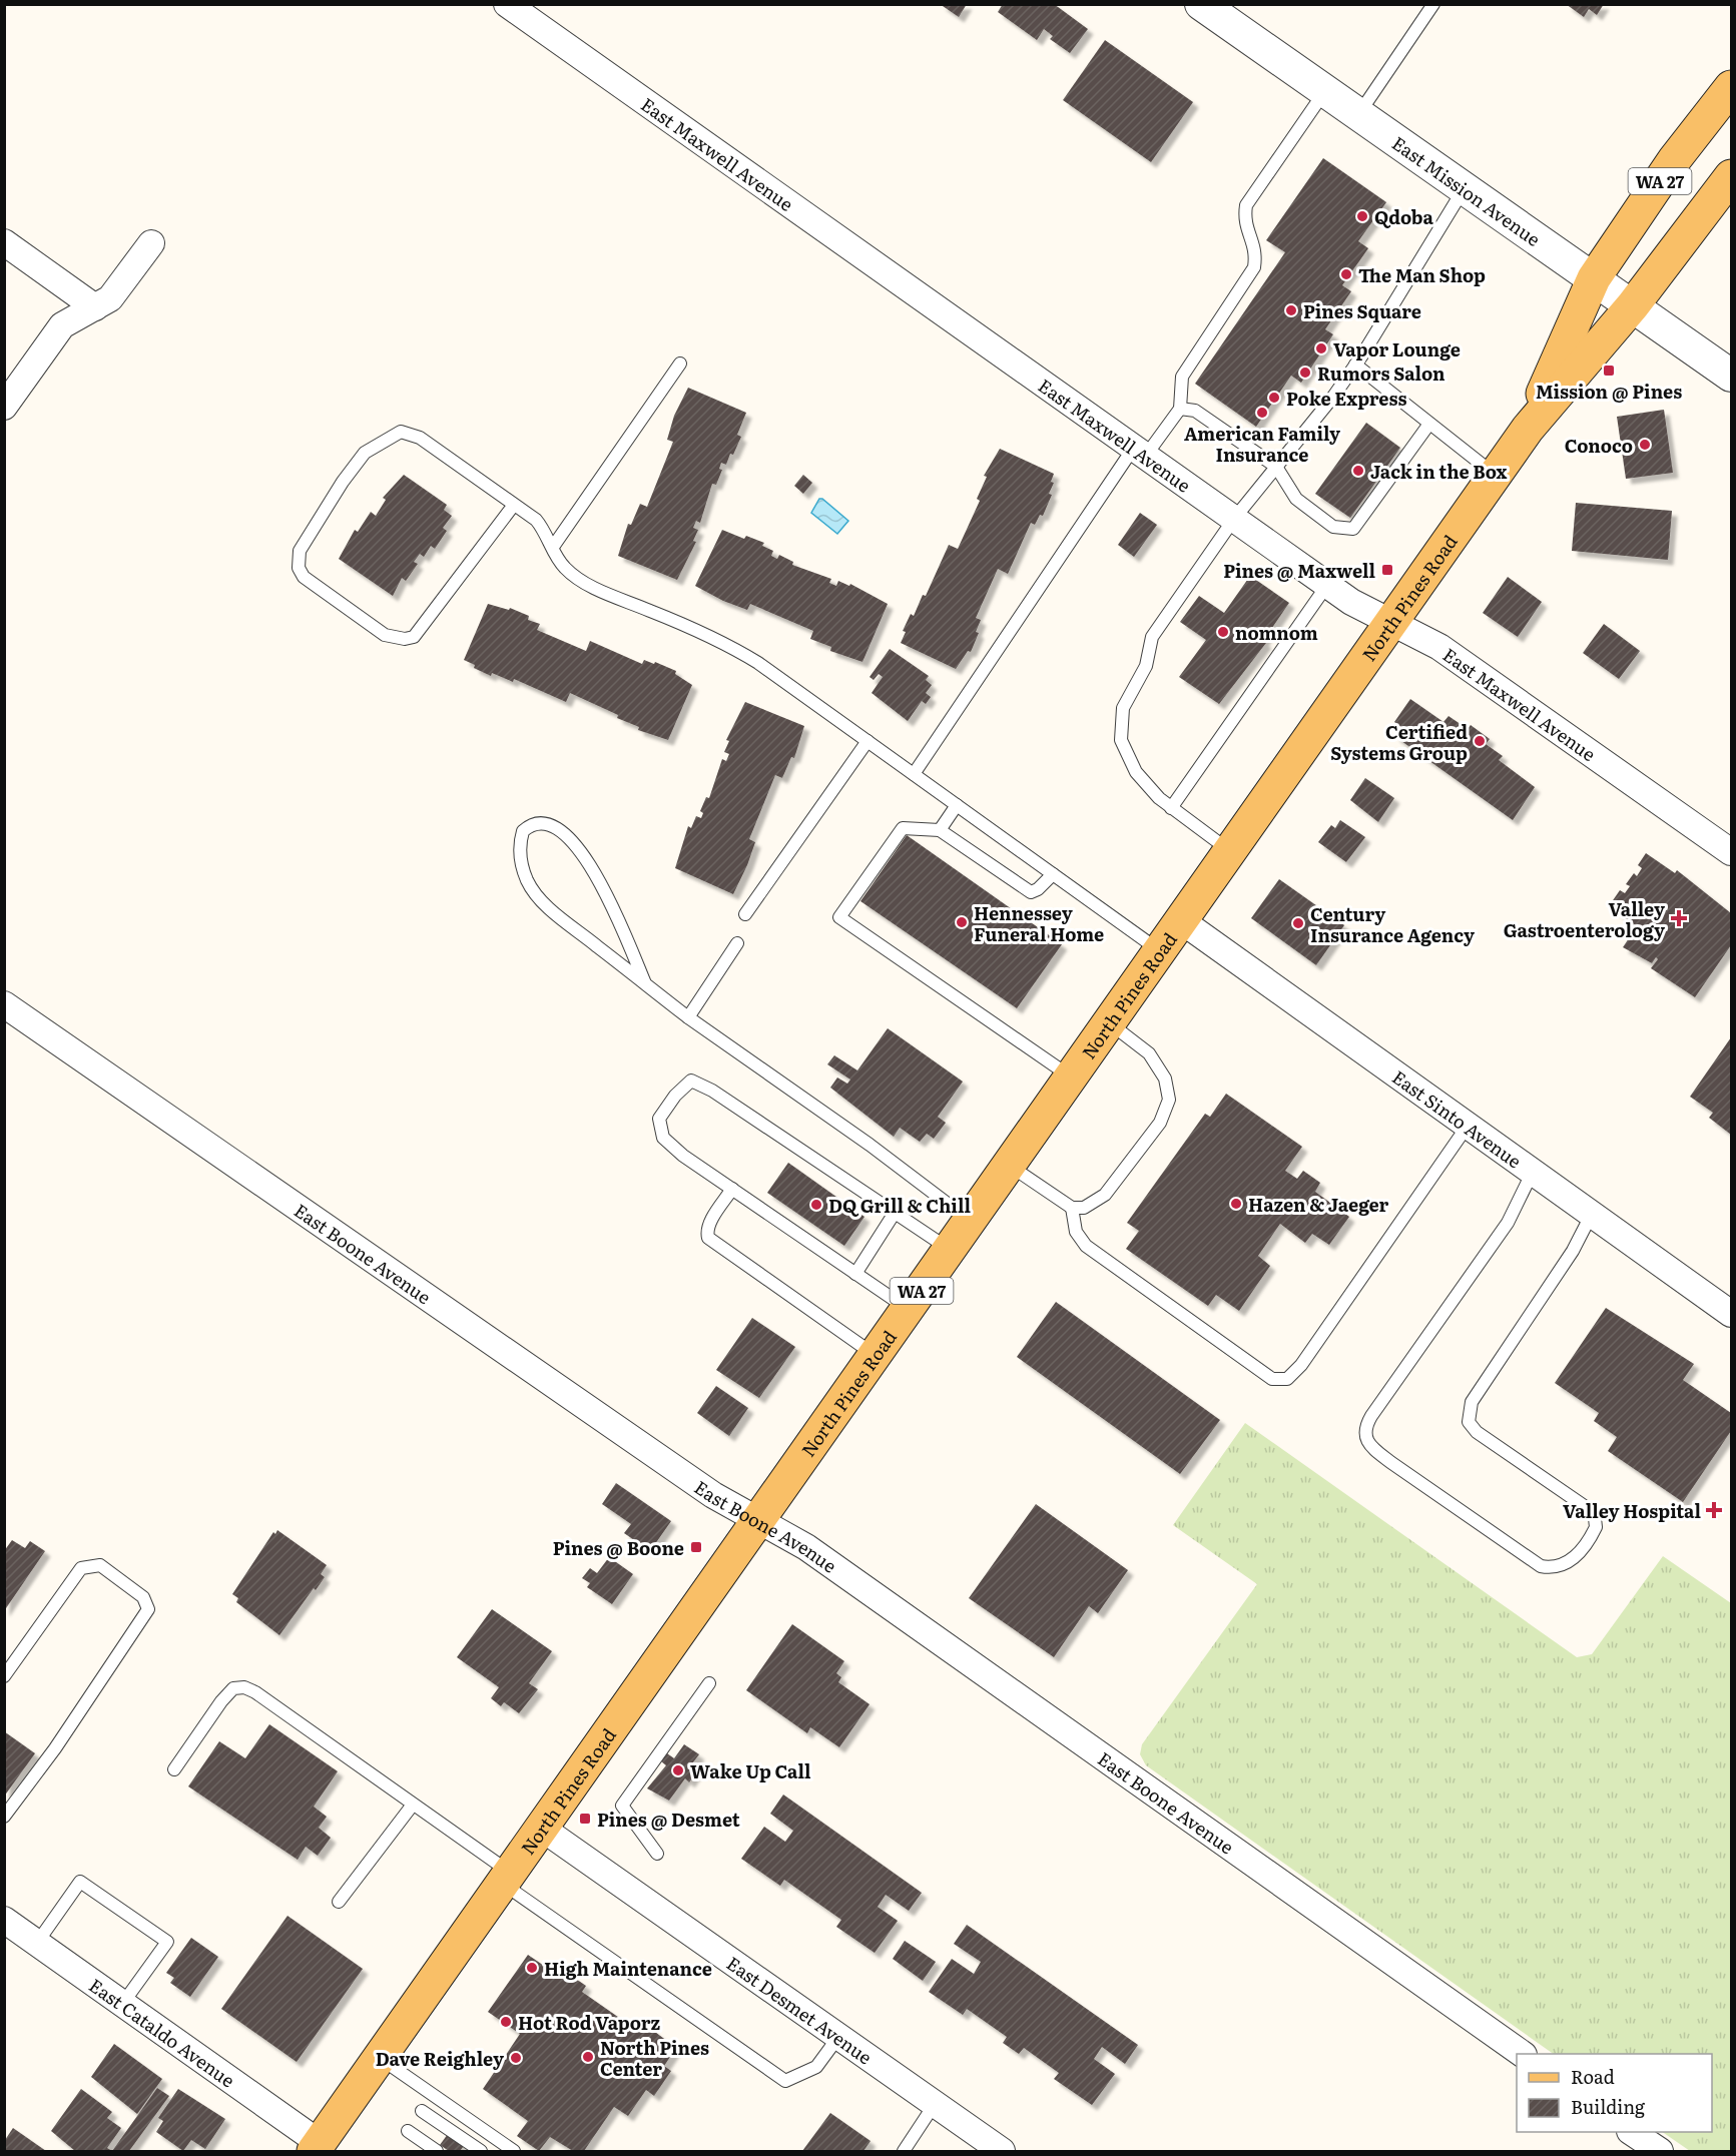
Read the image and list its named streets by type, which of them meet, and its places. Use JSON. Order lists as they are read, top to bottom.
{
  "streets": {
    "main road": ["WA 27", "North Pines Road"],
    "street": [
      "East Maxwell Avenue",
      "East Mission Avenue",
      "East Sinto Avenue",
      "East Boone Avenue",
      "East Desmet Avenue",
      "East Cataldo Avenue"
    ]
  },
  "crossings": [
    ["East Maxwell Avenue", "North Pines Road"],
    ["East Mission Avenue", "North Pines Road"],
    ["North Pines Road", "East Sinto Avenue"],
    ["North Pines Road", "East Boone Avenue"],
    ["North Pines Road", "East Desmet Avenue"],
    ["North Pines Road", "East Cataldo Avenue"]
  ],
  "places": {
    "other": [
      "Qdoba",
      "The Man Shop",
      "Pines Square",
      "Vapor Lounge",
      "Rumors Salon",
      "Poke Express",
      "American Family Insurance",
      "Conoco",
      "Jack in the Box",
      "nomnom",
      "Certified Systems Group",
      "Hennessey Funeral Home",
      "Century Insurance Agency",
      "Hazen & Jaeger",
      "DQ Grill & Chill",
      "Wake Up Call",
      "High Maintenance",
      "Hot Rod Vaporz",
      "North Pines Center",
      "Dave Reighley"
    ],
    "transit": [
      "Mission @ Pines",
      "Pines @ Maxwell",
      "Pines @ Boone",
      "Pines @ Desmet"
    ],
    "health": ["Valley Gastroenterology", "Valley Hospital"]
  },
  "legend": ["Road", "Building"]
}
